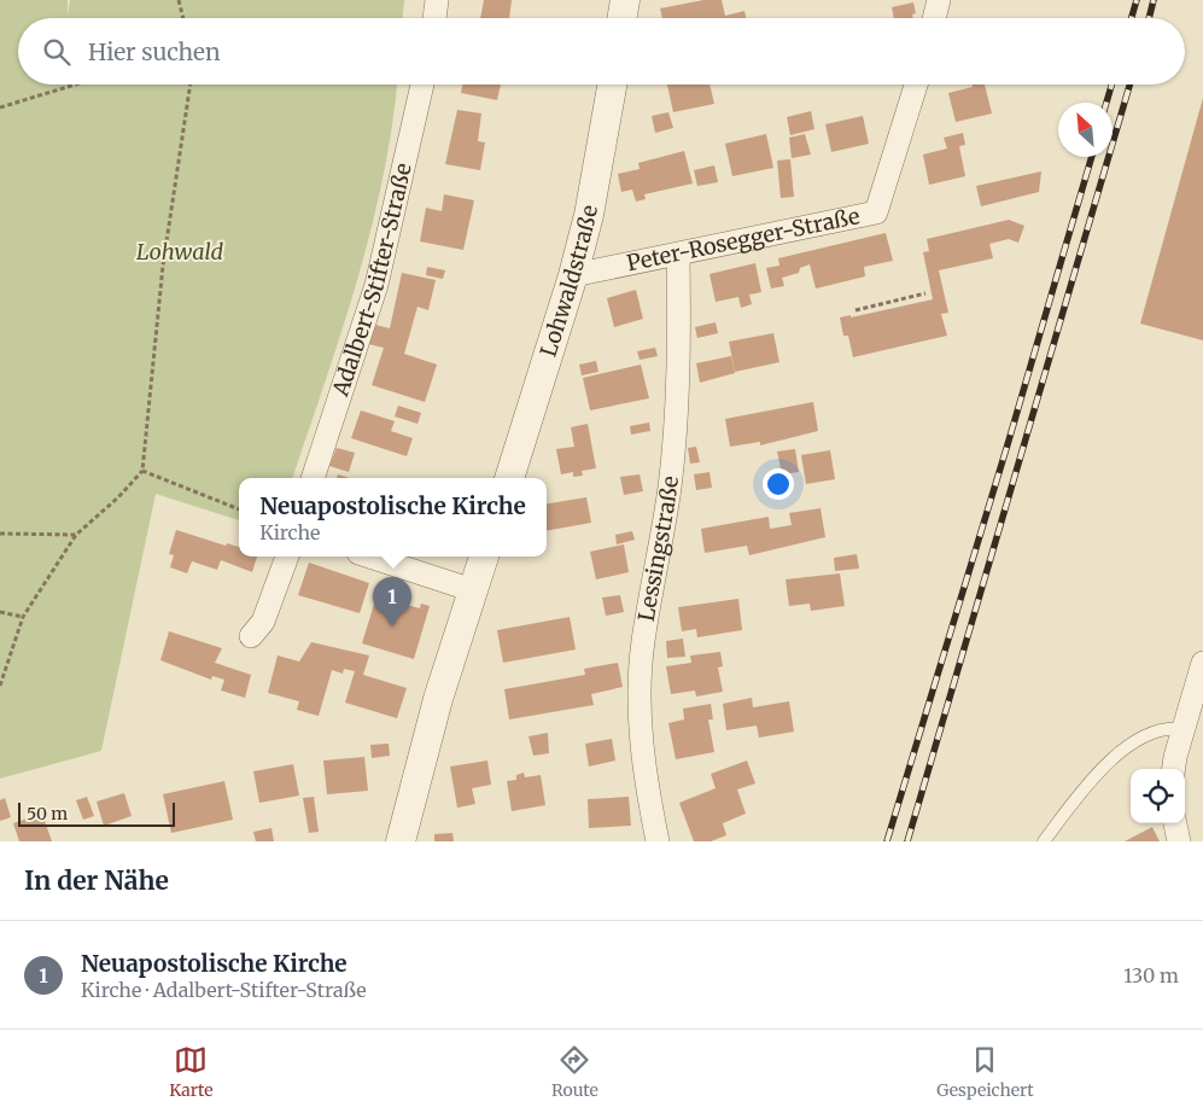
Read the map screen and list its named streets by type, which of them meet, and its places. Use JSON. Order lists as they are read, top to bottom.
{
  "streets": {
    "street": [
      "Peter-Rosegger-Straße",
      "Adalbert-Stifter-Straße",
      "Lohwaldstraße",
      "Lessingstraße"
    ]
  },
  "crossings": [
    ["Peter-Rosegger-Straße", "Lohwaldstraße"],
    ["Peter-Rosegger-Straße", "Lessingstraße"]
  ],
  "parks": ["Lohwald"],
  "scale_bar": "50 m",
  "north": "top left",
  "page": {
    "search": "Hier suchen",
    "popup": ["Neuapostolische Kirche", "Kirche"],
    "pins": "1",
    "scale": "50 m",
    "heading": "In der Nähe",
    "list": [
      {
        "mark": "1",
        "name": "Neuapostolische Kirche",
        "note": "Kirche · Adalbert-Stifter-Straße",
        "value": "130 m"
      }
    ],
    "nav": ["Karte", "Route", "Gespeichert"]
  }
}
